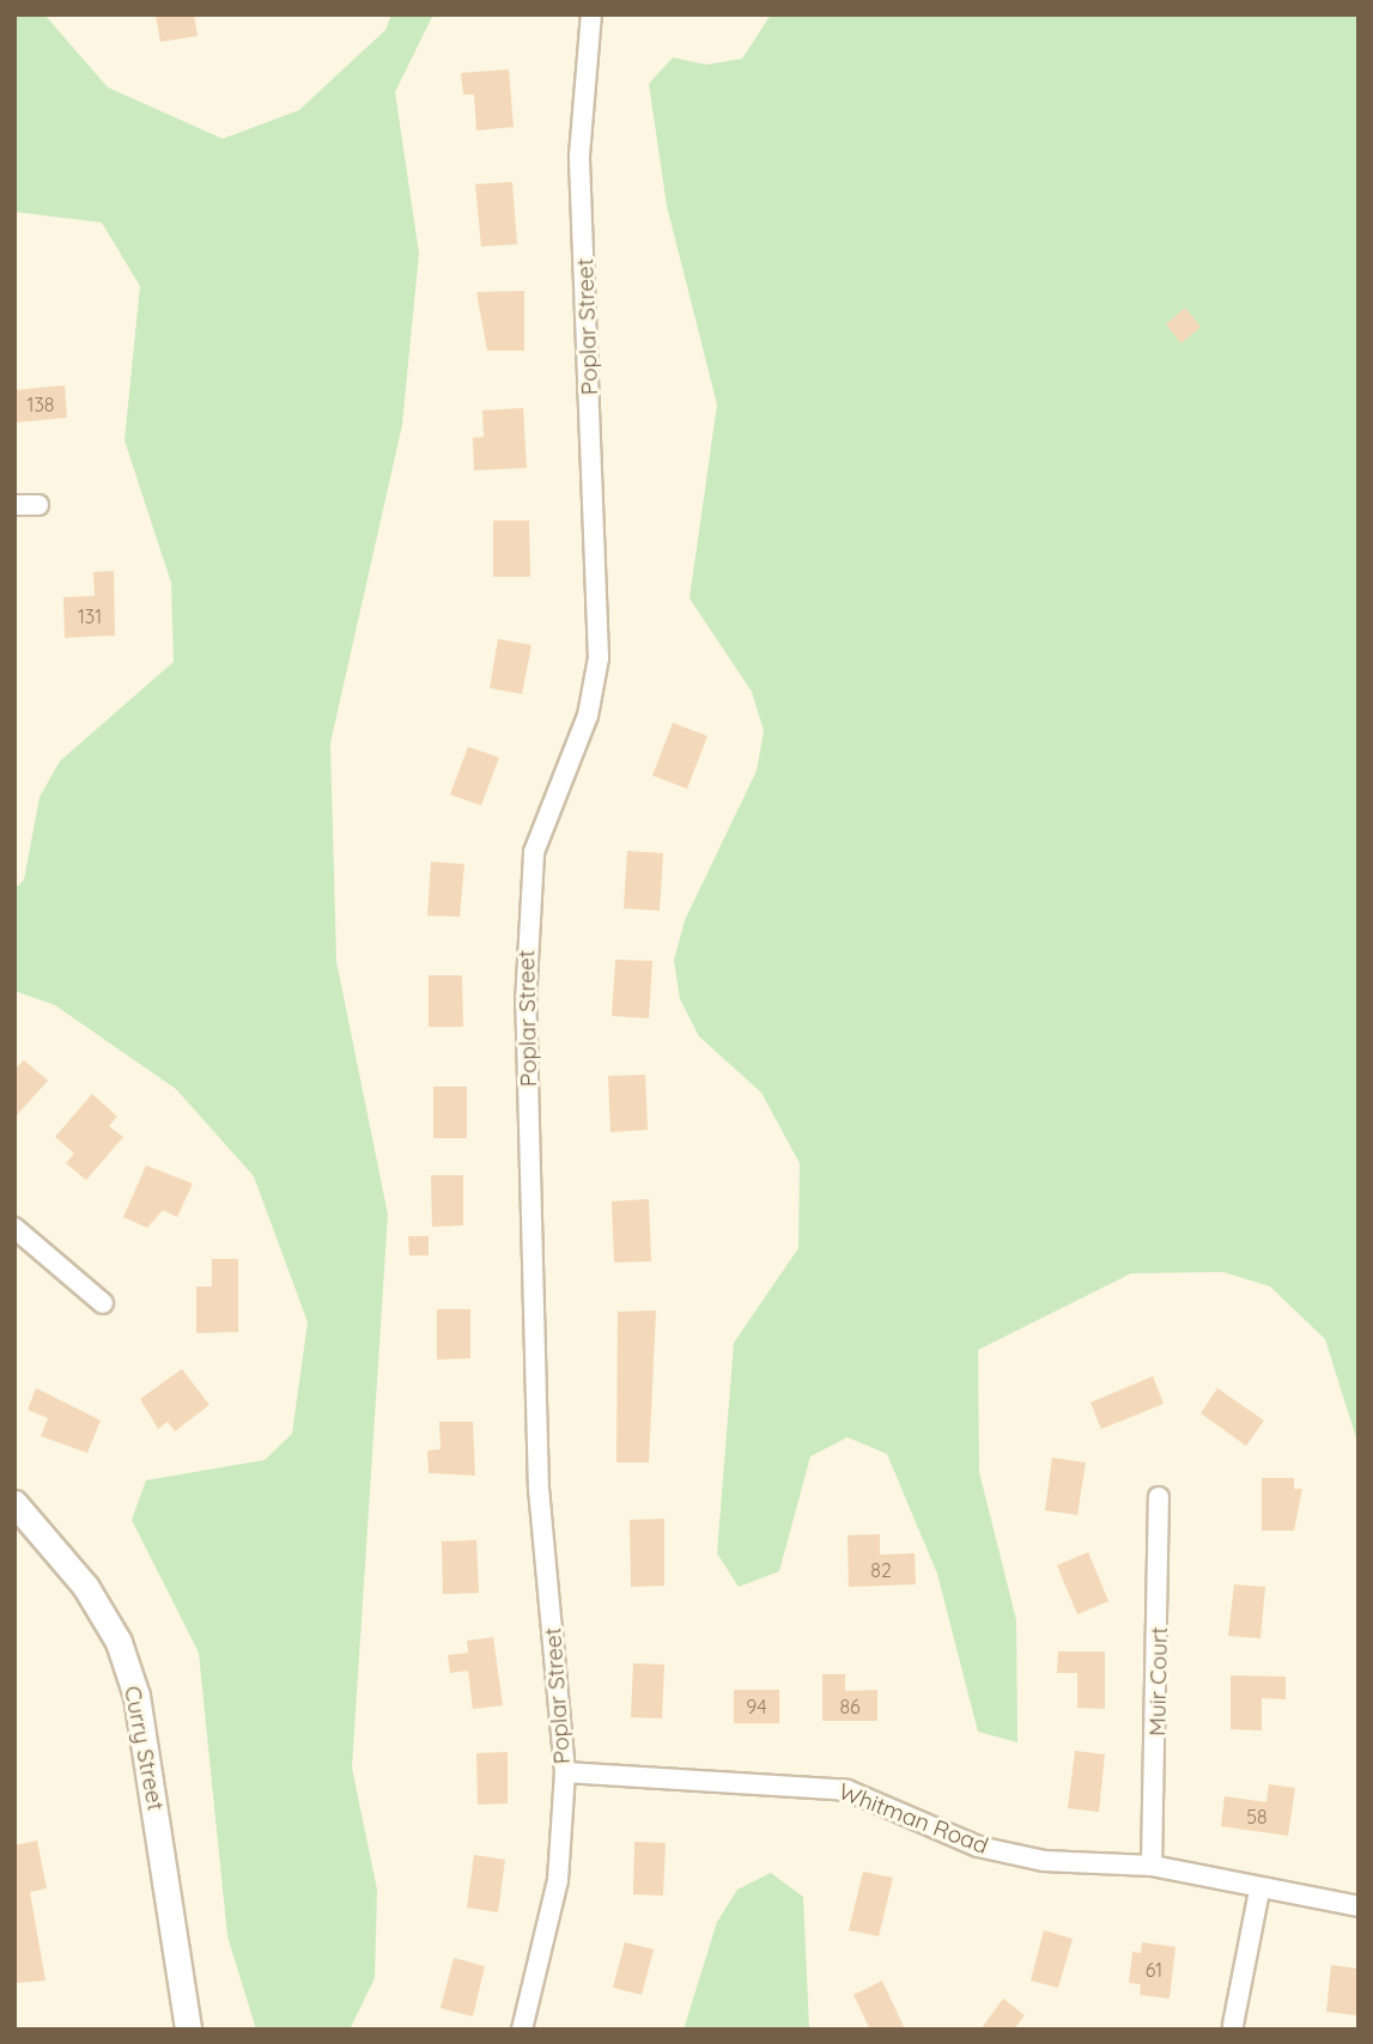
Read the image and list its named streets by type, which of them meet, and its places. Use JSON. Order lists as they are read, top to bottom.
{
  "streets": {
    "street": [
      "Poplar Street",
      "Muir Court",
      "Curry Street",
      "Whitman Road"
    ]
  },
  "crossings": [
    ["Poplar Street", "Whitman Road"],
    ["Muir Court", "Whitman Road"]
  ],
  "house_numbers": [
    "138",
    "131",
    "82",
    "94",
    "86",
    "58",
    "61"
  ]
}
